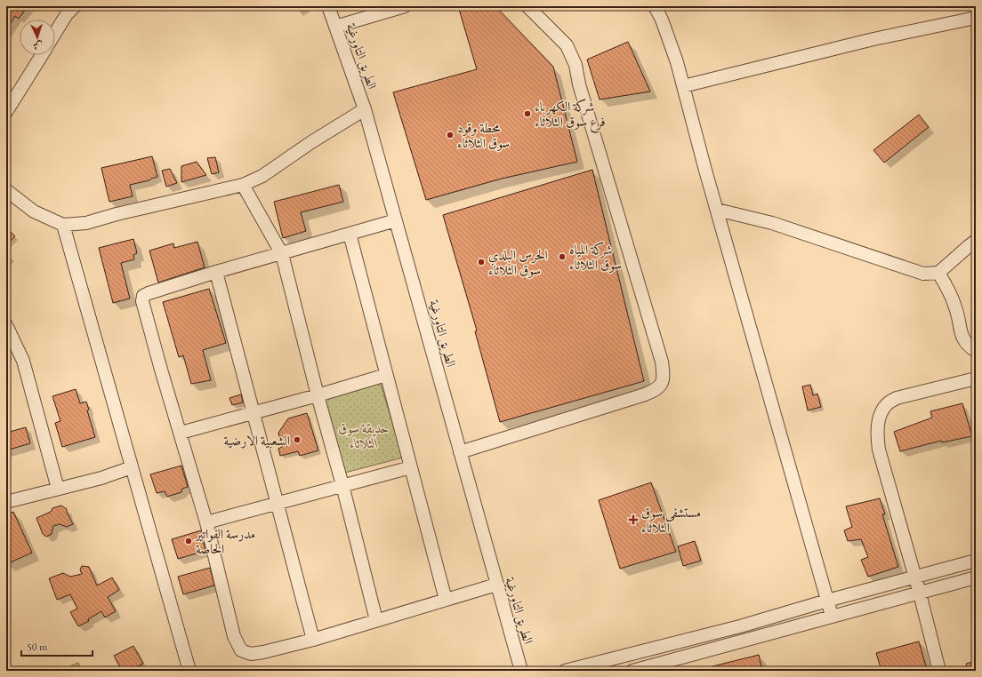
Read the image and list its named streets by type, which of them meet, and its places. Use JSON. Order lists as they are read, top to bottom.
{
  "streets": {
    "street": ["الطريق التاورغية"]
  },
  "parks": ["حديقة سوق الثلاثاء"],
  "places": {
    "other": [
      "شركة الكهرباء فرع سوق الثلاثاء",
      "محطة وقود سوق الثلاثاء",
      "شركة المياه سوق الثلاثاء",
      "الحرس البلدي سوق الثلاثاء",
      "الشعبية الارضية",
      "مدرسة الفواتير الخاصة"
    ],
    "health": ["مستشفى سوق الثلاثاء"]
  },
  "scale_bar": "50 m",
  "north": "bottom"
}
